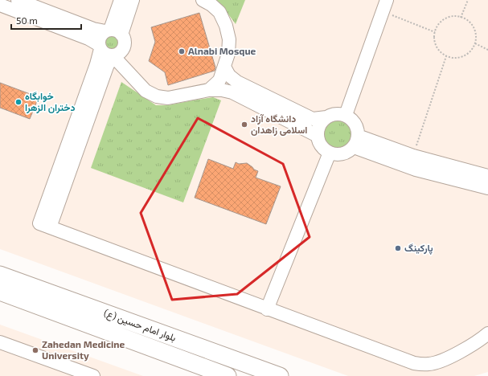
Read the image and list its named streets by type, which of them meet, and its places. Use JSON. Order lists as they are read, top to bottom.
{
  "streets": {
    "main road": ["بلوار امام حسین (ع)"]
  },
  "places": [
    "Alnabi Mosque",
    "خوابگاه دختران الزهرا",
    "دانشگاه آزاد اسلامی زاهدان",
    "پارکینگ",
    "Zahedan Medicine University"
  ],
  "scale_bar": "50 m"
}
